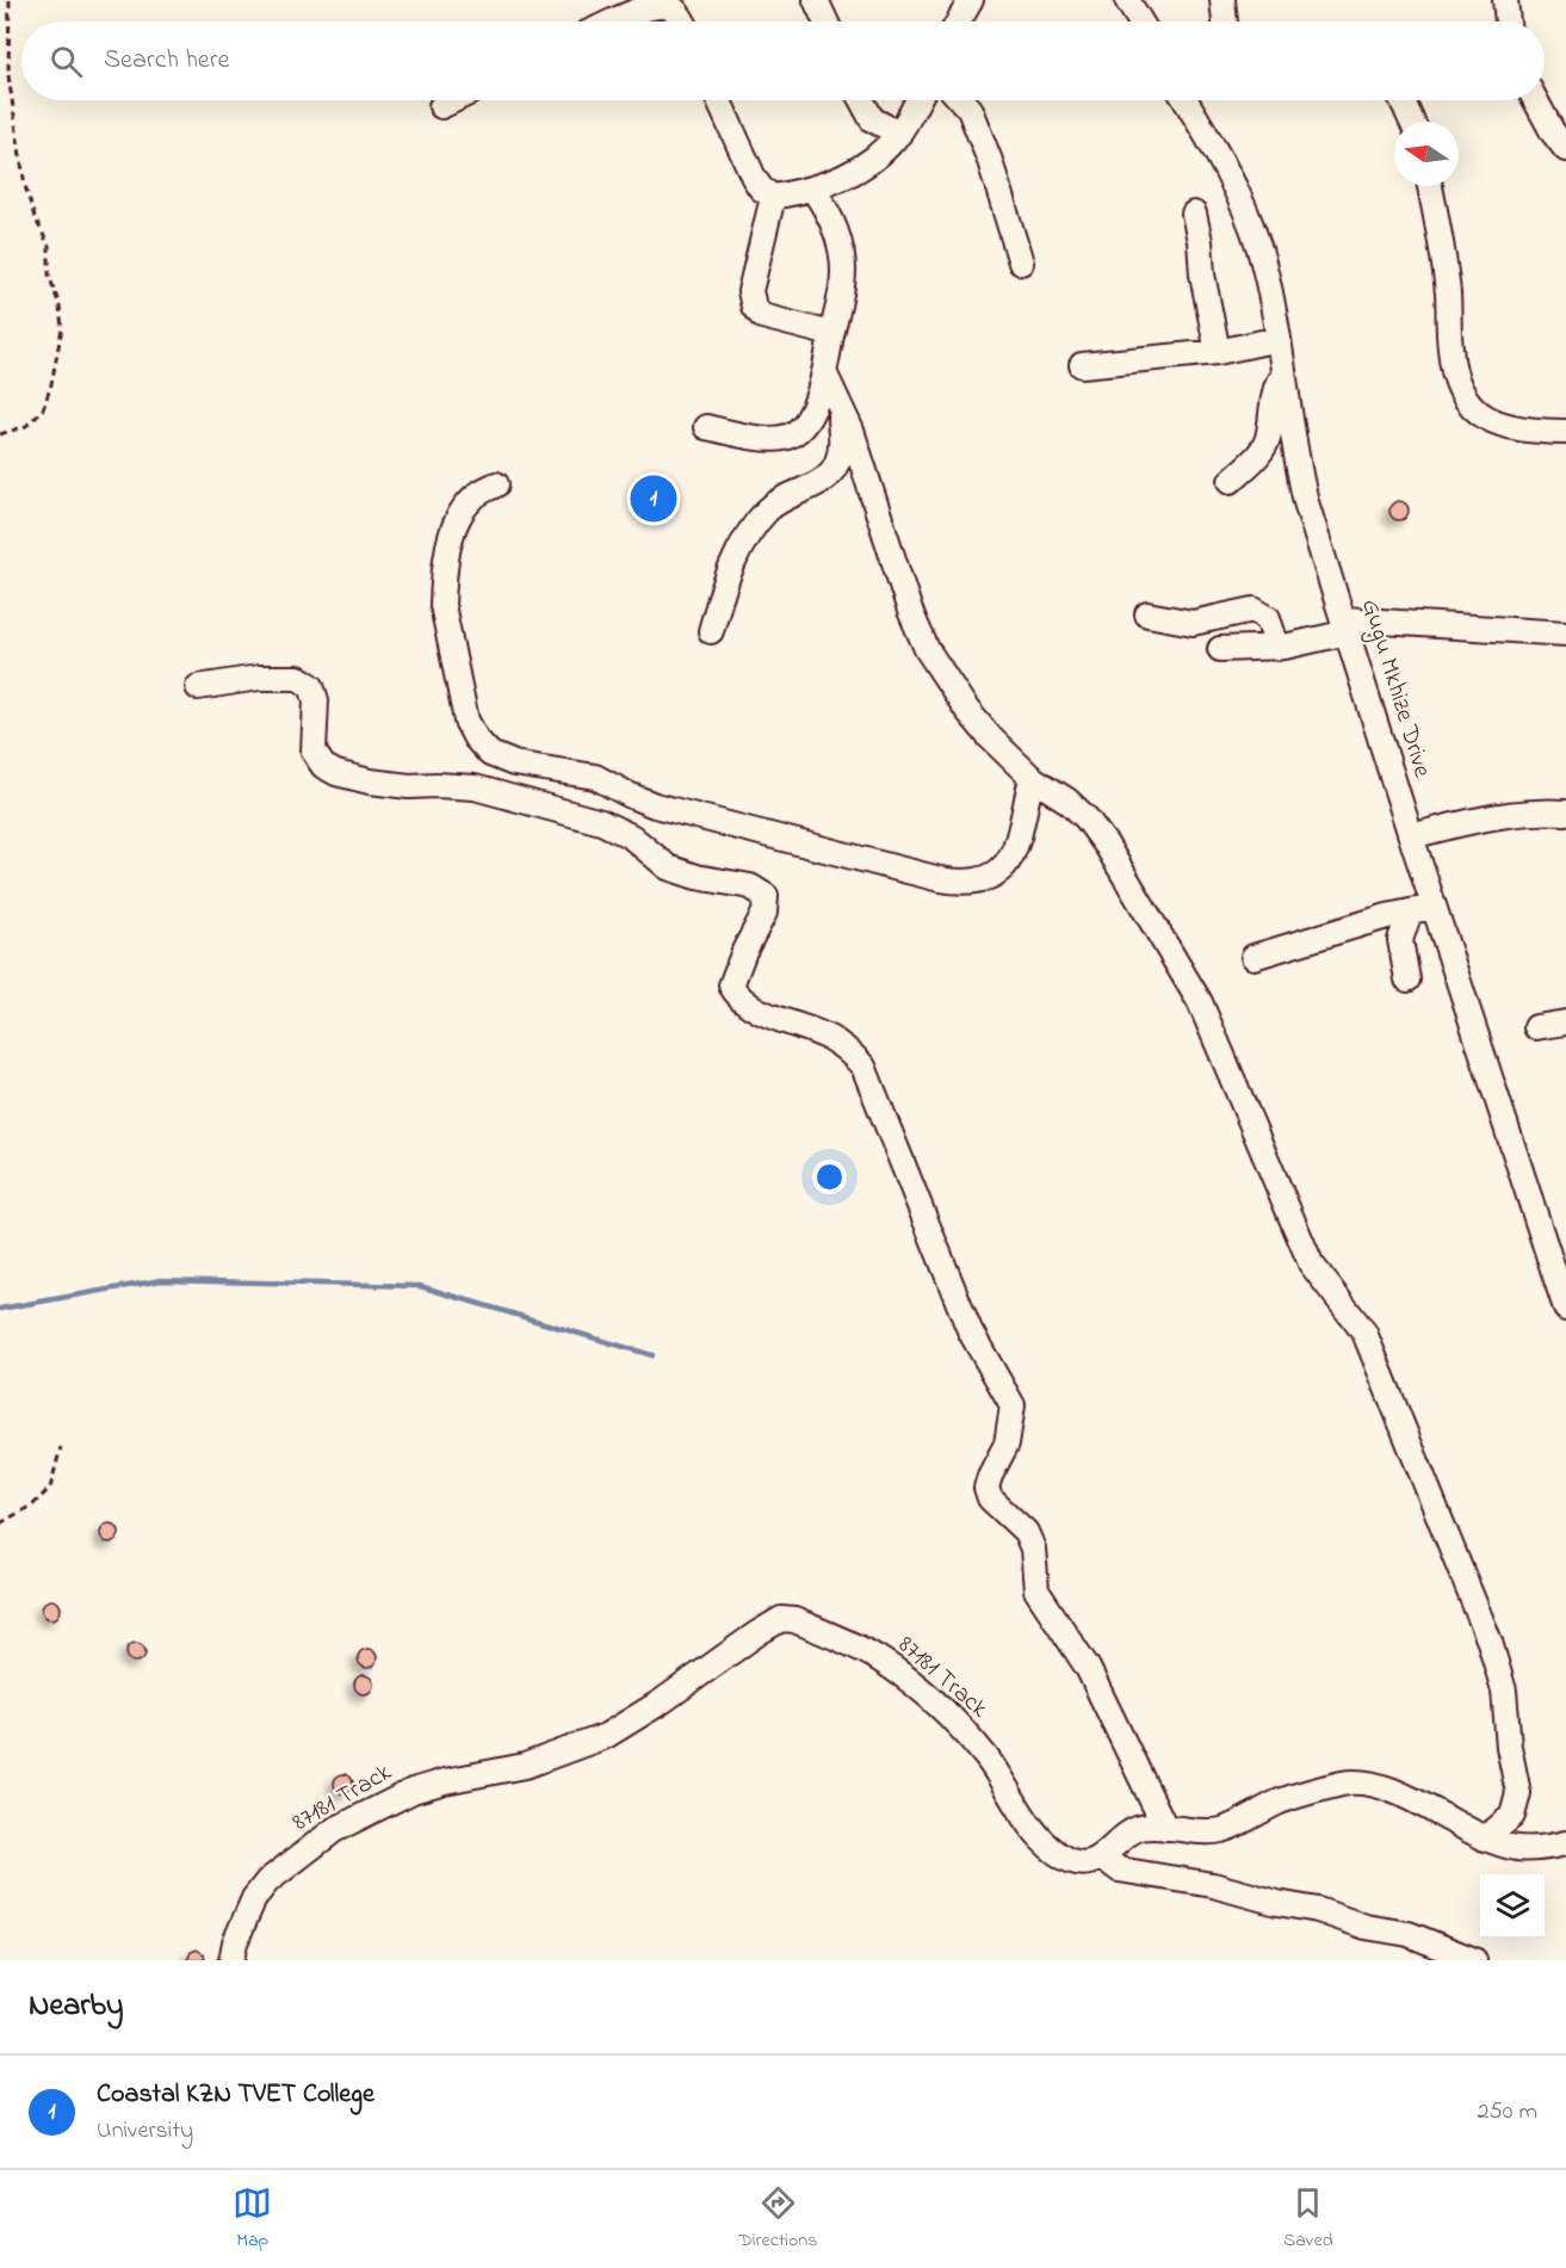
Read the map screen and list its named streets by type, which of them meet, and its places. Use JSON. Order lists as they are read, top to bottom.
{
  "streets": {
    "street": ["Gugu Mkhize Drive", "87181 Track"]
  },
  "north": "left",
  "page": {
    "search": "Search here",
    "pins": "1",
    "heading": "Nearby",
    "list": [
      {
        "mark": "1",
        "name": "Coastal KZN TVET College",
        "note": "University",
        "value": "250 m"
      }
    ],
    "nav": ["Map", "Directions", "Saved"]
  }
}
